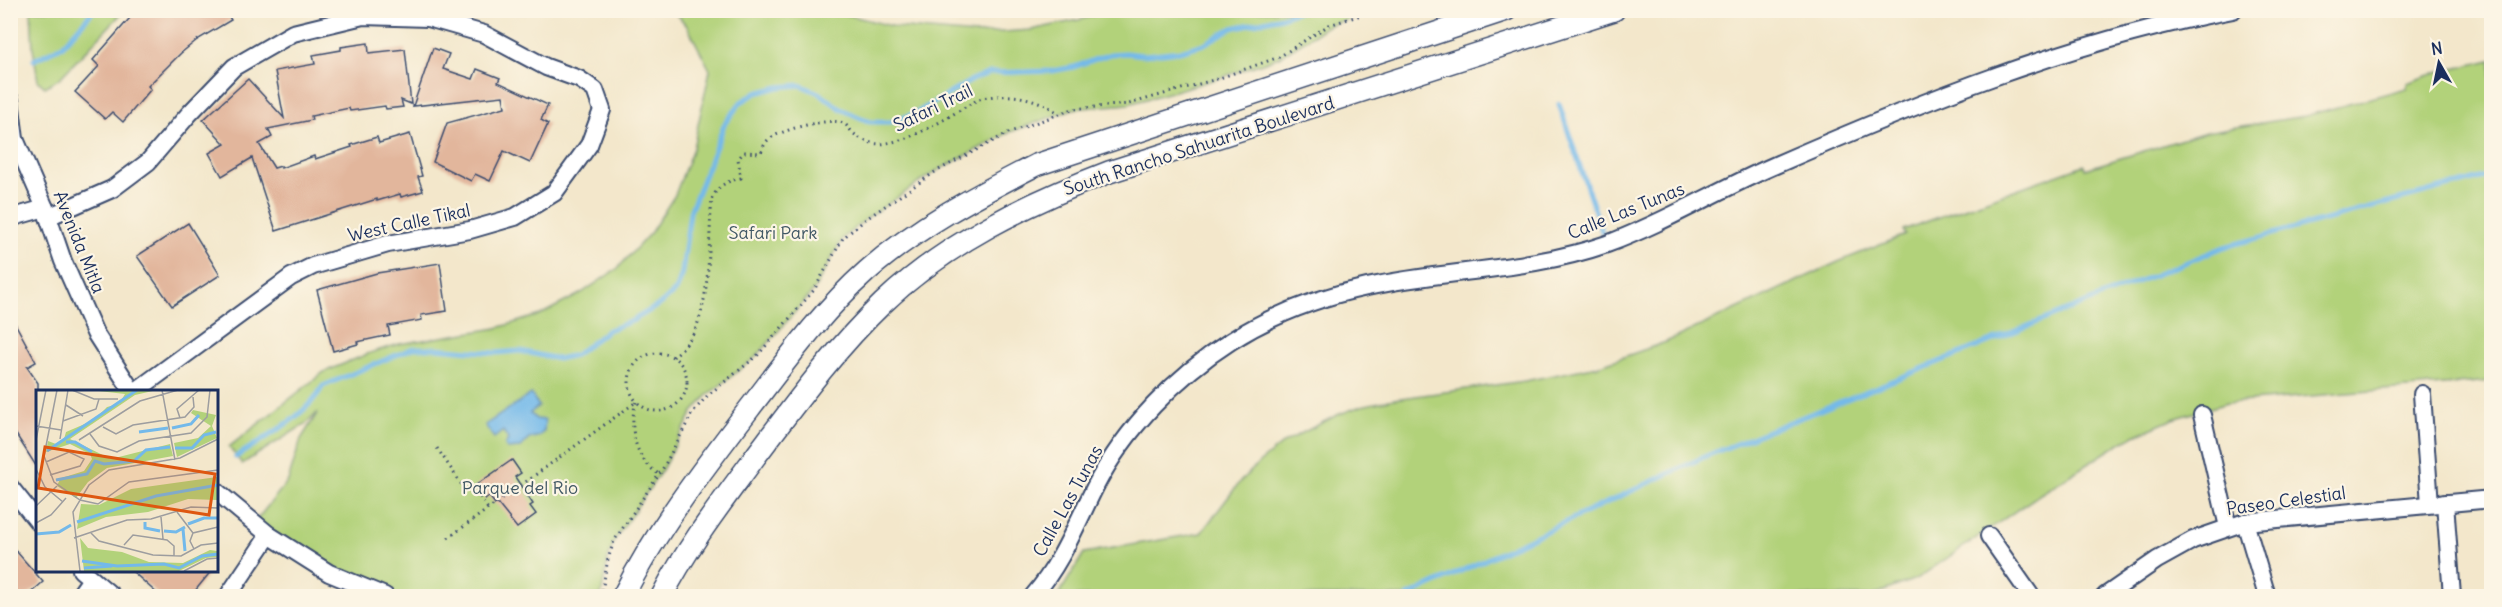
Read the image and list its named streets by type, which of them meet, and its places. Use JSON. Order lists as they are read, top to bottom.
{
  "streets": {
    "street": [
      "South Rancho Sahuarita Boulevard",
      "Calle Las Tunas",
      "West Calle Tikal",
      "Avenida Mitla",
      "Paseo Celestial"
    ],
    "path": ["Safari Trail"]
  },
  "crossings": [
    ["West Calle Tikal", "Avenida Mitla"]
  ],
  "parks": ["Safari Park", "Parque del Rio"],
  "north": "top"
}
